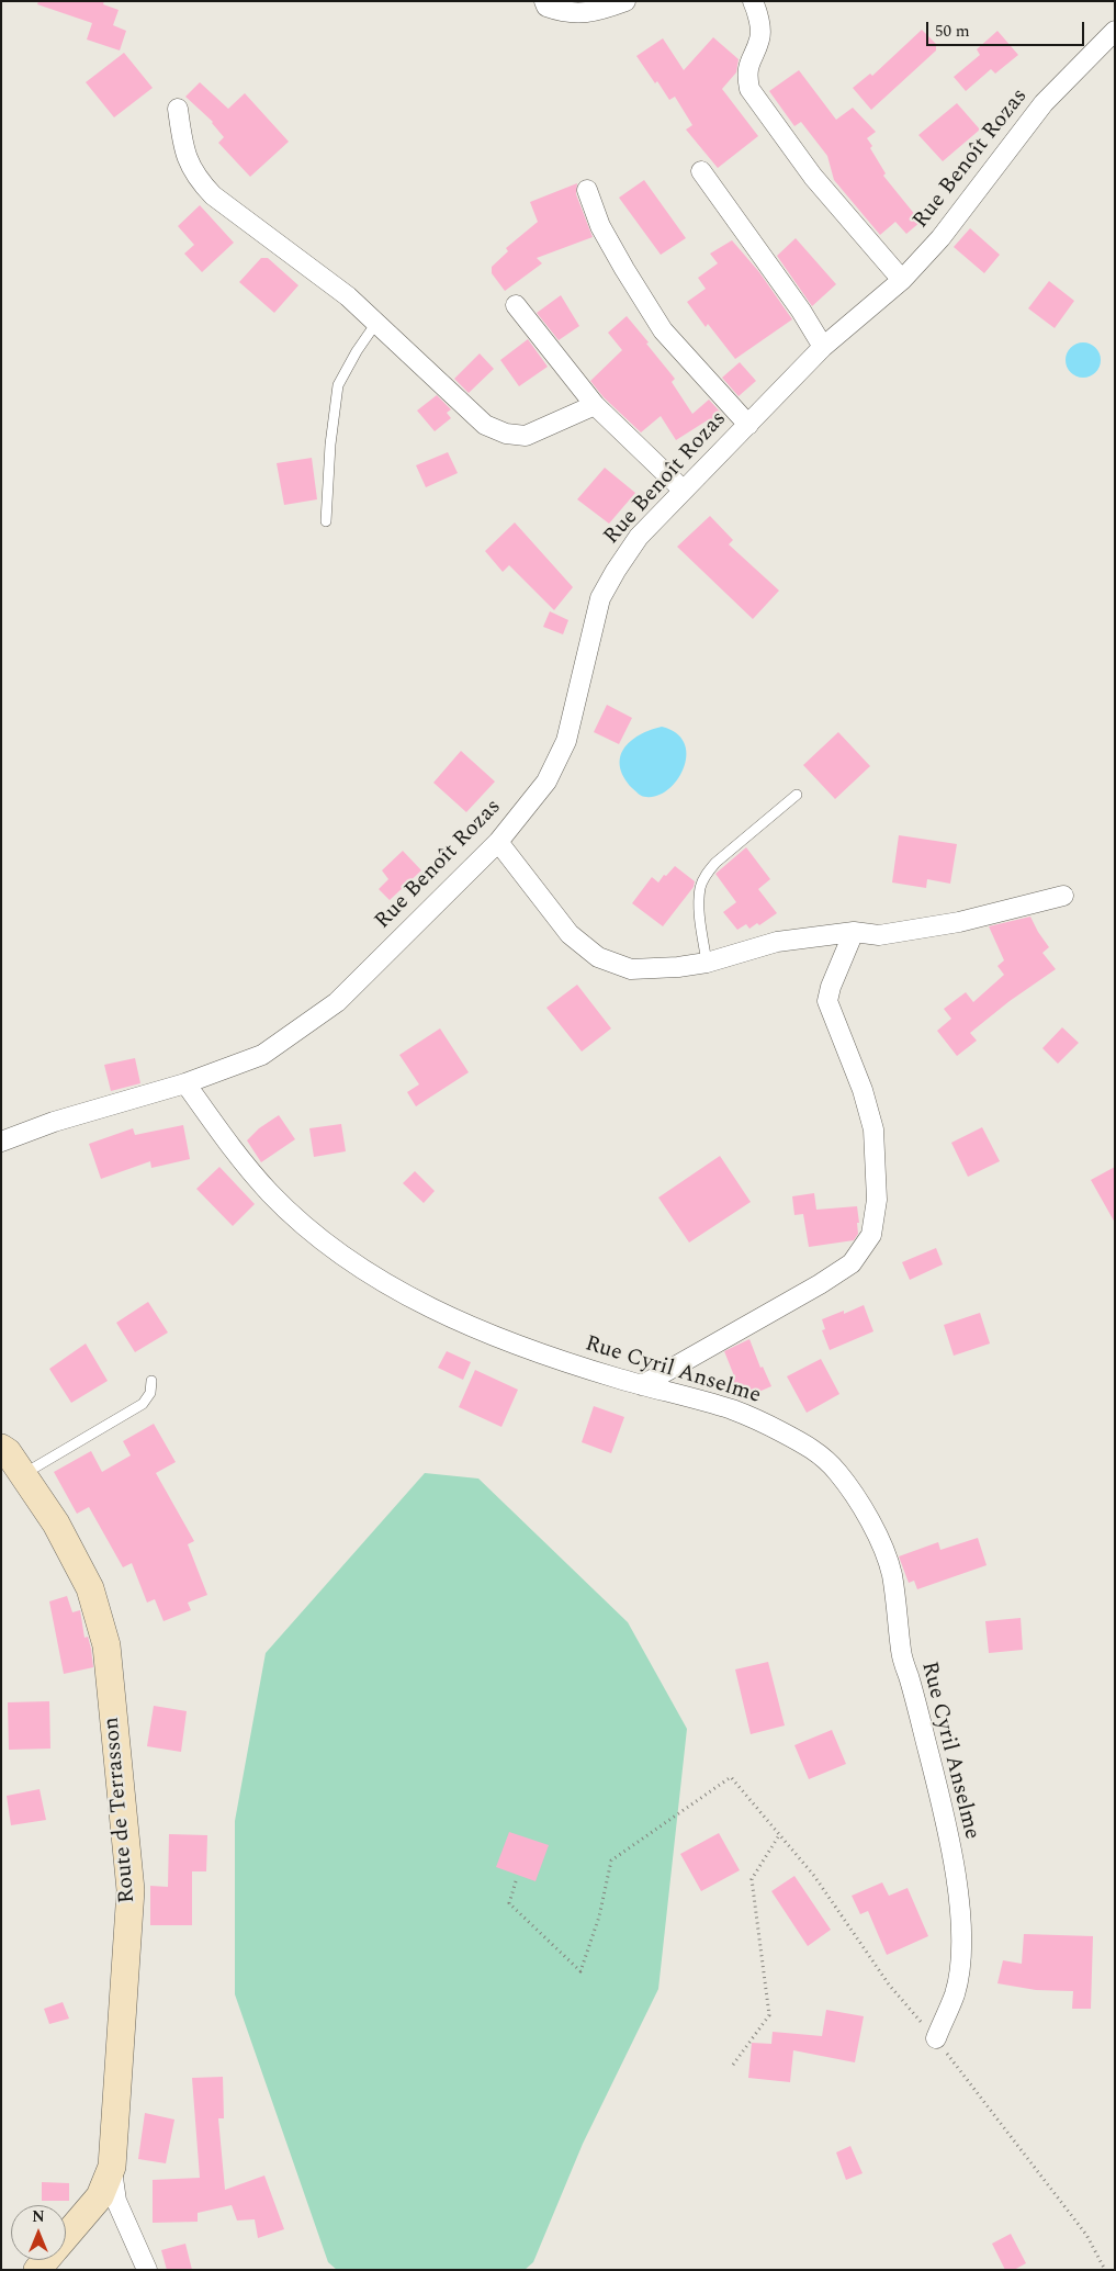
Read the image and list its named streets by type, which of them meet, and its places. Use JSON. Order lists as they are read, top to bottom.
{
  "streets": {
    "street": ["Rue Benoît Rozas", "Rue Cyril Anselme", "Route de Terrasson"]
  },
  "crossings": [
    ["Rue Benoît Rozas", "Rue Cyril Anselme"]
  ],
  "scale_bar": "50 m",
  "north": "top"
}
